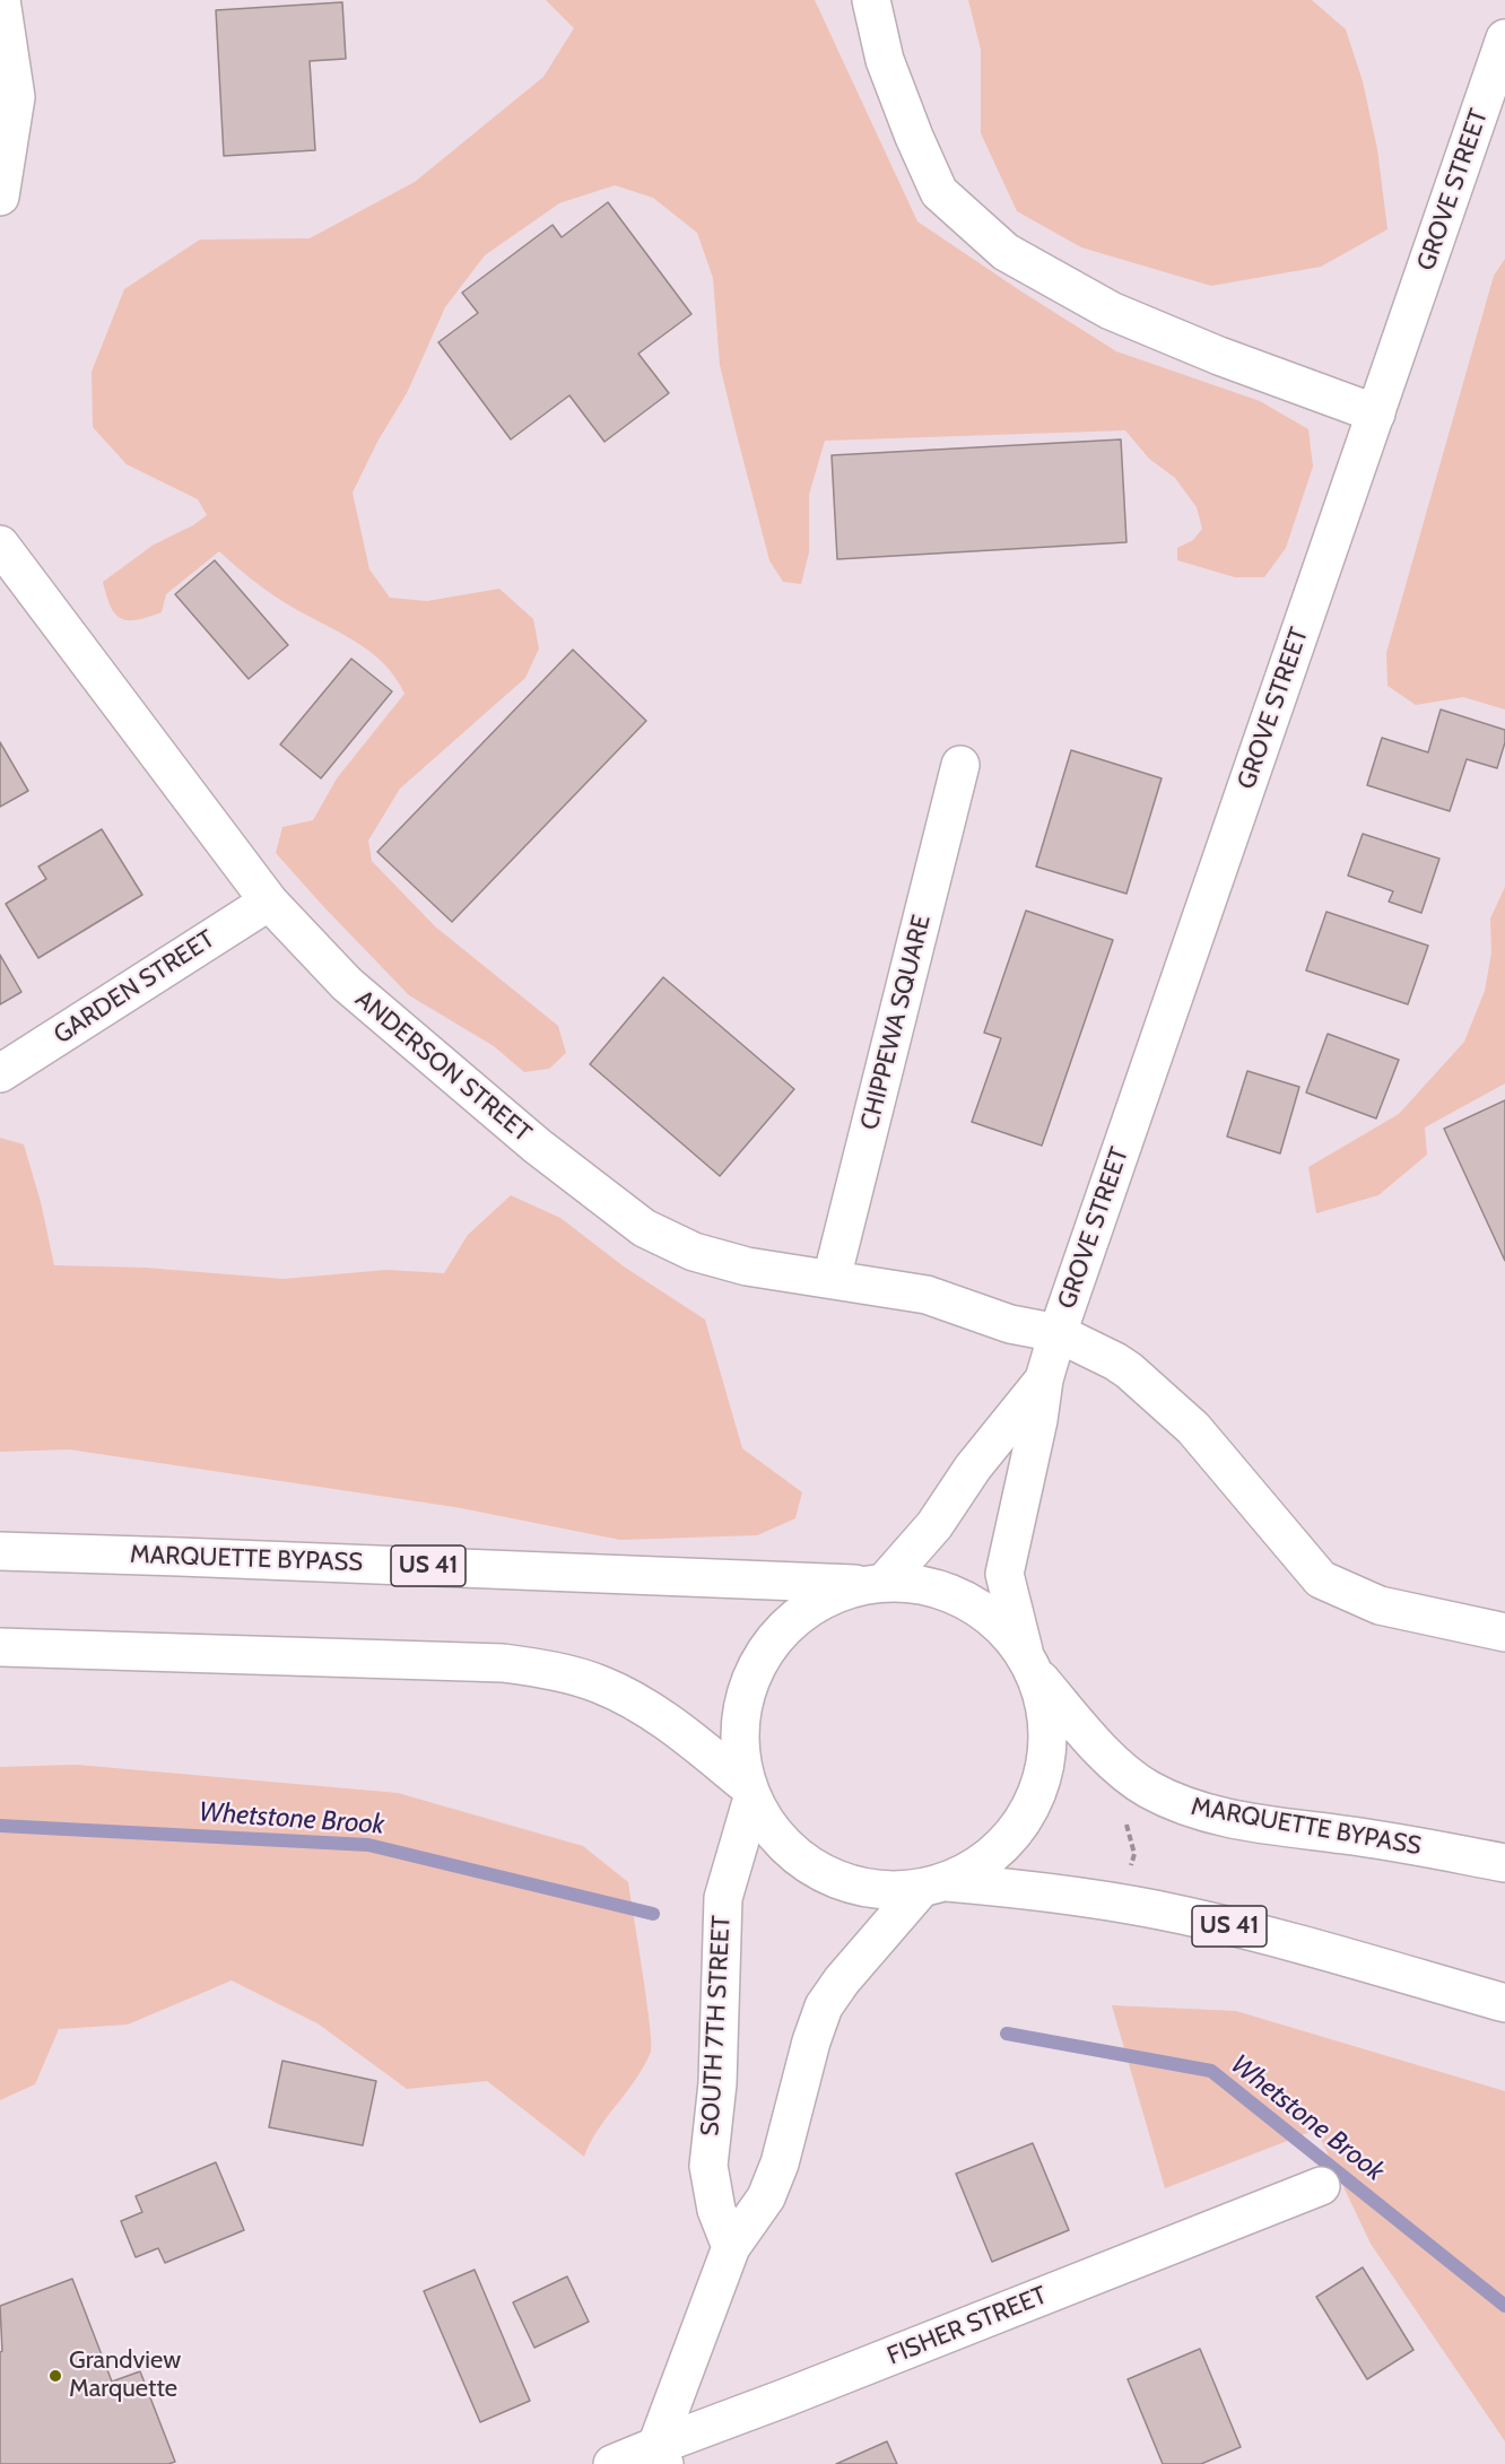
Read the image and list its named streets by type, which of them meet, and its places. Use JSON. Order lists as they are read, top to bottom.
{
  "streets": {
    "main road": [
      "GROVE STREET",
      "GARDEN STREET",
      "CHIPPEWA SQUARE",
      "ANDERSON STREET",
      "MARQUETTE BYPASS",
      "US 41",
      "SOUTH 7TH STREET",
      "FISHER STREET"
    ]
  },
  "crossings": [
    ["GROVE STREET", "ANDERSON STREET"],
    ["GROVE STREET", "MARQUETTE BYPASS"],
    ["GROVE STREET", "US 41"],
    ["GROVE STREET", "SOUTH 7TH STREET"],
    ["GARDEN STREET", "ANDERSON STREET"],
    ["CHIPPEWA SQUARE", "ANDERSON STREET"],
    ["MARQUETTE BYPASS", "US 41"],
    ["MARQUETTE BYPASS", "SOUTH 7TH STREET"],
    ["US 41", "SOUTH 7TH STREET"]
  ],
  "water": ["Whetstone Brook"],
  "places": ["Grandview Marquette"]
}
